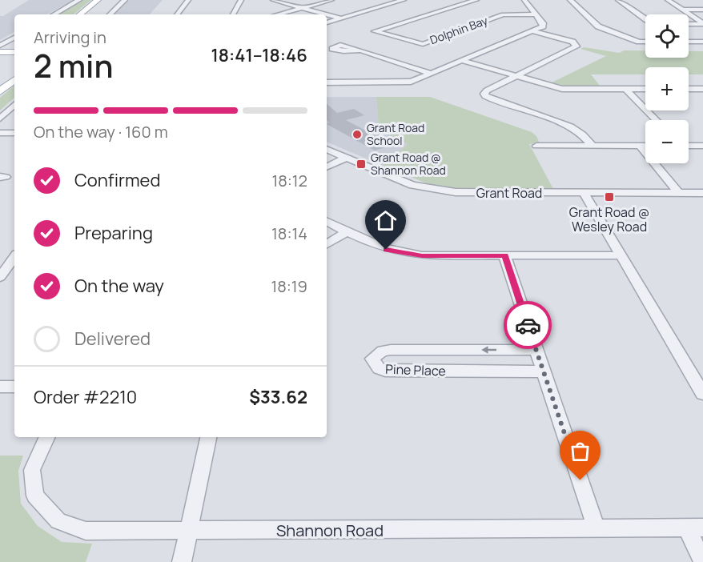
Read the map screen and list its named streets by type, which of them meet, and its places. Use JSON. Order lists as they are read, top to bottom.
{
  "streets": {
    "street": [
      "Dolphin Bay",
      "Grant Road",
      "Pine Place",
      "Shannon Road"
    ]
  },
  "places": {
    "other": ["Grant Road School"],
    "transit": ["Grant Road @ Shannon Road", "Grant Road @ Wesley Road"]
  },
  "page": {
    "map_buttons": ["+", "−"],
    "heading": ["2 min", "Arriving in", "18:41–18:46"],
    "panel": ["Order #2210", "$33.62"],
    "bar": "On the way · 160 m",
    "list": [
      ["Confirmed", "18:12"],
      ["Preparing", "18:14"],
      ["On the way", "18:19"],
      "Delivered"
    ]
  }
}
